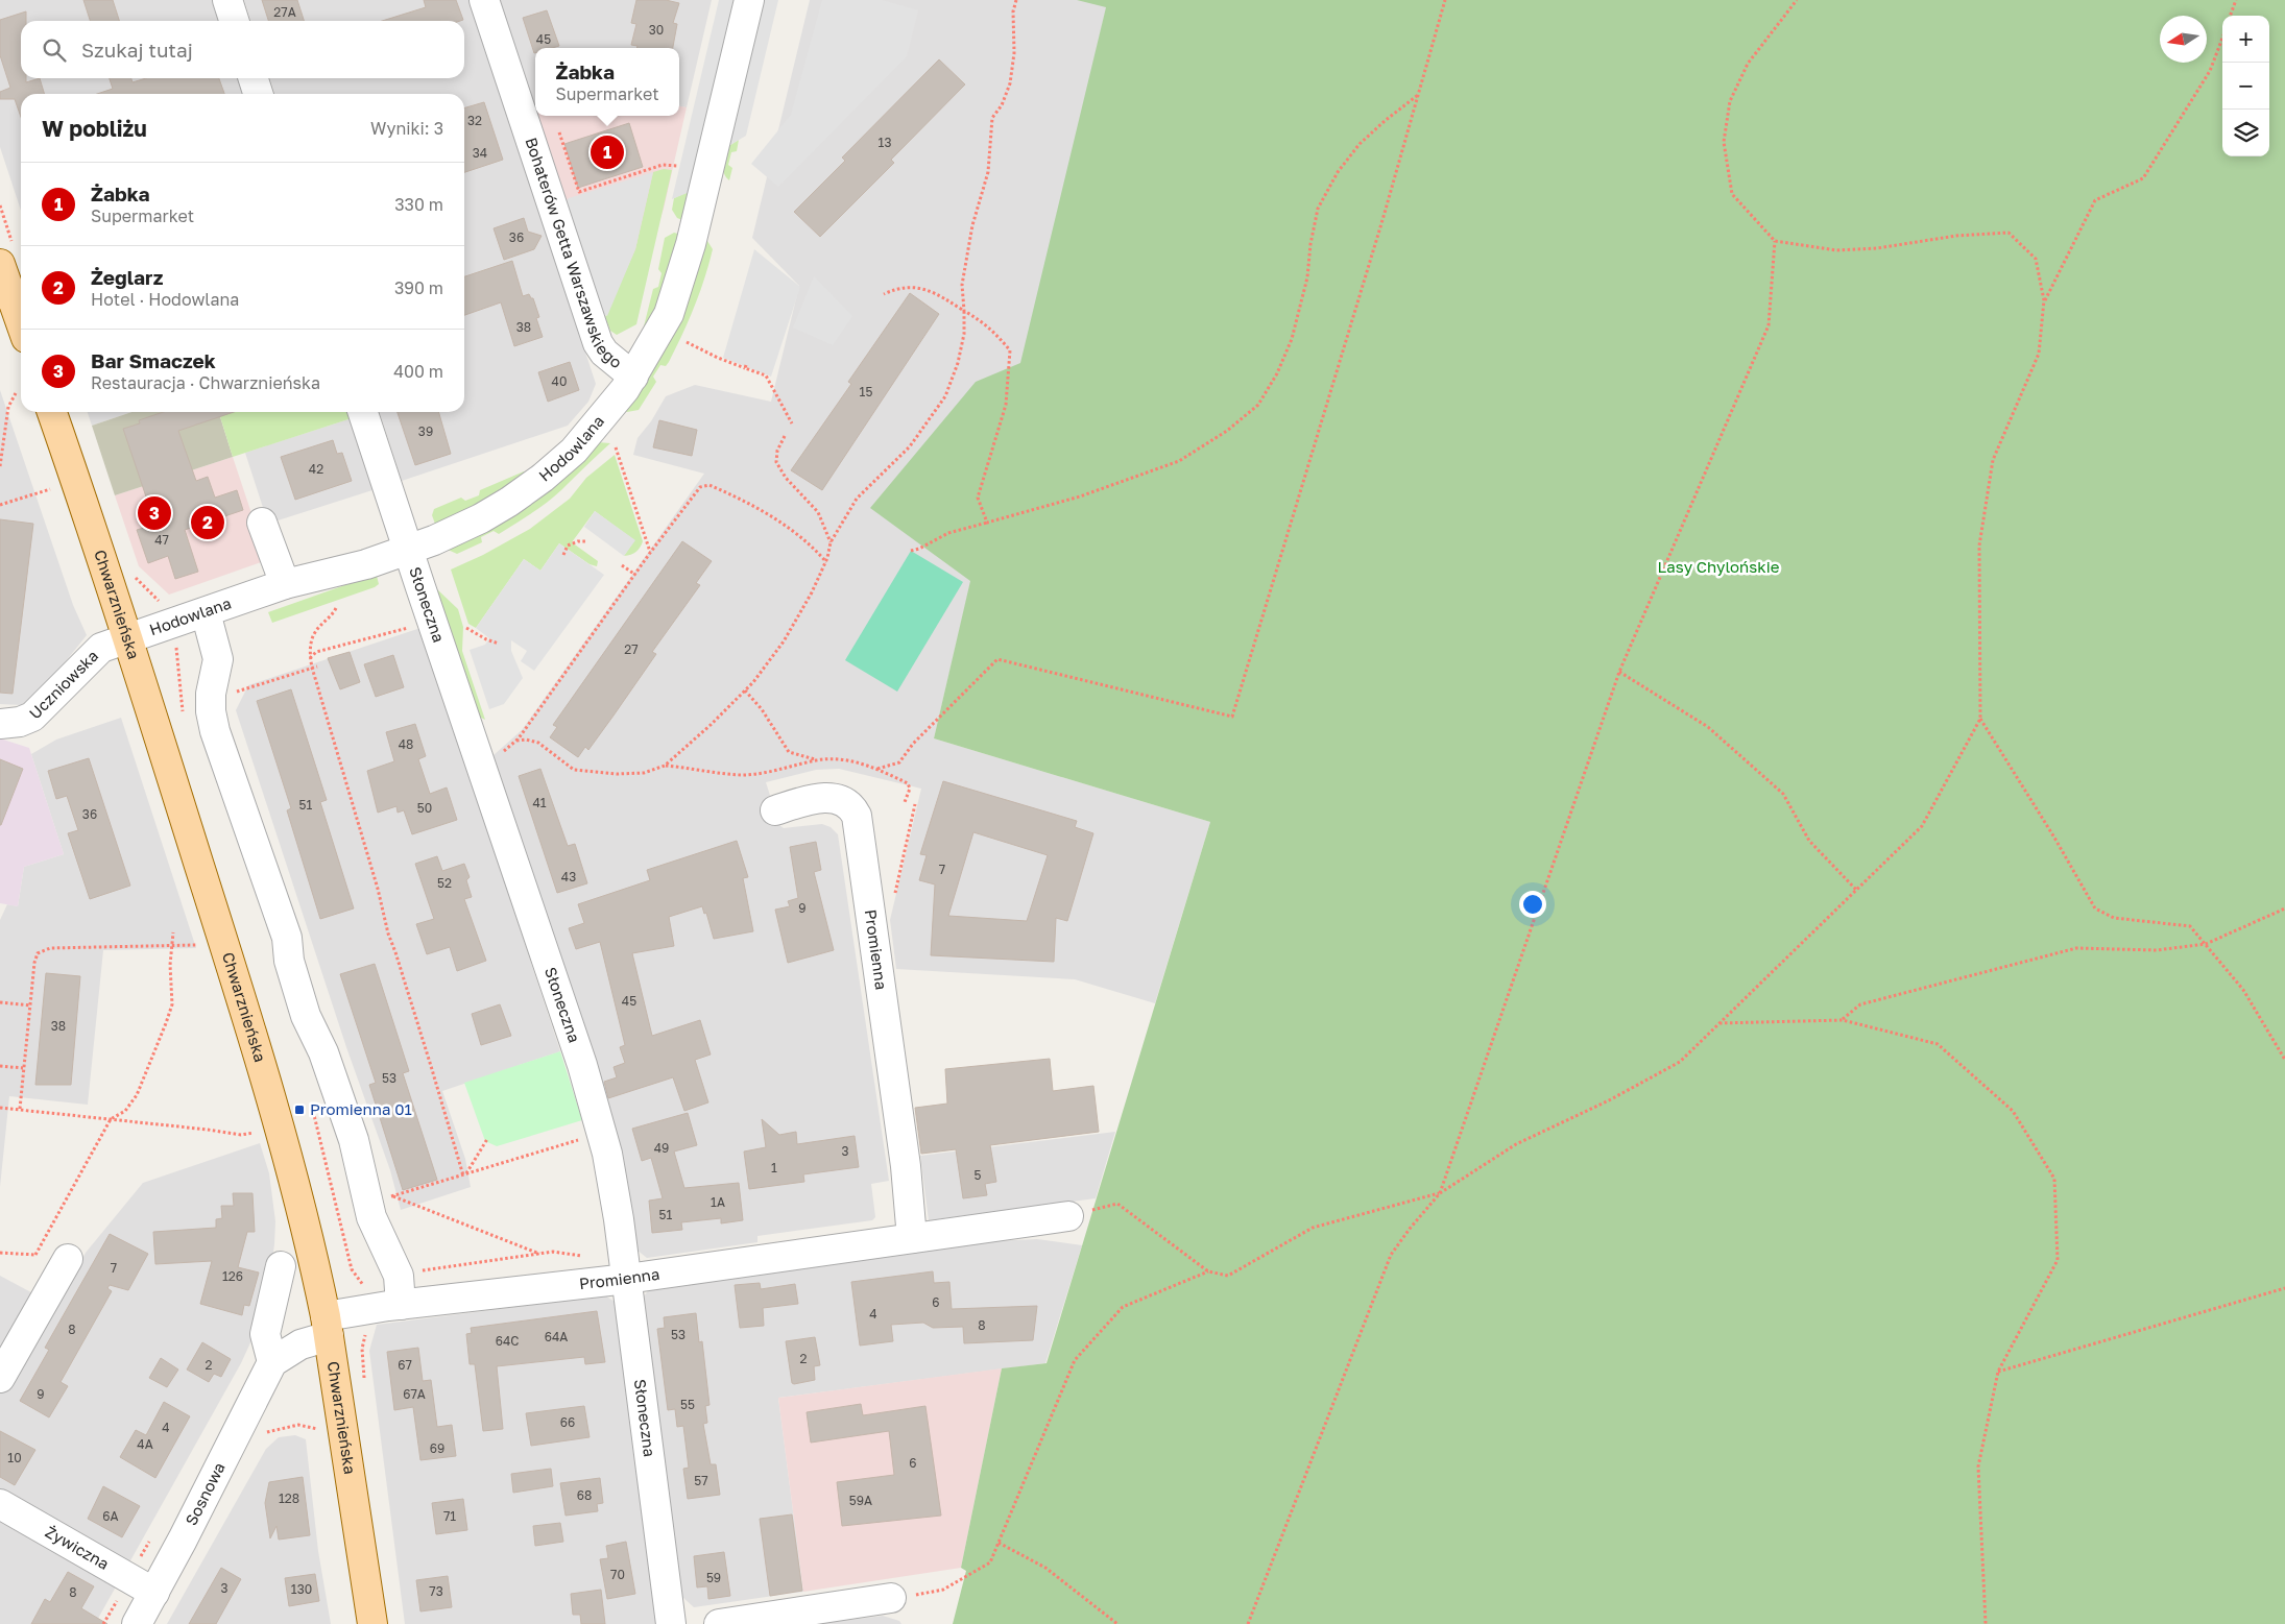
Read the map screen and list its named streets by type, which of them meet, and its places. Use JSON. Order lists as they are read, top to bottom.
{
  "streets": {
    "main road": ["Chwarznieńska"],
    "street": [
      "Bohaterów Getta Warszawskiego",
      "Hodowlana",
      "Słoneczna",
      "Uczniowska",
      "Promienna",
      "Sosnowa",
      "Żywiczna"
    ]
  },
  "crossings": [
    ["Bohaterów Getta Warszawskiego", "Hodowlana"],
    ["Hodowlana", "Chwarznieńska"],
    ["Hodowlana", "Słoneczna"],
    ["Hodowlana", "Uczniowska"],
    ["Chwarznieńska", "Uczniowska"],
    ["Chwarznieńska", "Promienna"],
    ["Słoneczna", "Promienna"],
    ["Sosnowa", "Żywiczna"]
  ],
  "parks": ["Lasy Chylońskie"],
  "places": {
    "transit": ["Promienna 01"]
  },
  "house_numbers": [
    "27A",
    "30",
    "45",
    "32",
    "13",
    "34",
    "36",
    "38",
    "40",
    "15",
    "39",
    "42",
    "47",
    "27",
    "48",
    "41",
    "51",
    "50",
    "36",
    "7",
    "43",
    "52",
    "9",
    "45",
    "38",
    "53",
    "49",
    "3",
    "1",
    "5",
    "1A",
    "51",
    "7",
    "126",
    "6",
    "4",
    "8",
    "8",
    "53",
    "64A",
    "64C",
    "2",
    "2",
    "67",
    "9",
    "67A",
    "55",
    "66",
    "4",
    "4A",
    "69",
    "10",
    "6",
    "57",
    "68",
    "128",
    "59A",
    "6A",
    "71",
    "70",
    "59",
    "3",
    "130",
    "73",
    "8"
  ],
  "north": "left",
  "page": {
    "map_buttons": ["+", "−"],
    "search": "Szukaj tutaj",
    "popup": ["Żabka", "Supermarket"],
    "heading": ["W pobliżu", "Wyniki: 3"],
    "pins": ["1", "3", "2"],
    "list": [
      {
        "mark": "1",
        "name": "Żabka",
        "note": "Supermarket",
        "value": "330 m"
      },
      {
        "mark": "2",
        "name": "Żeglarz",
        "note": "Hotel · Hodowlana",
        "value": "390 m"
      },
      {
        "mark": "3",
        "name": "Bar Smaczek",
        "note": "Restauracja · Chwarznieńska",
        "value": "400 m"
      }
    ]
  }
}
